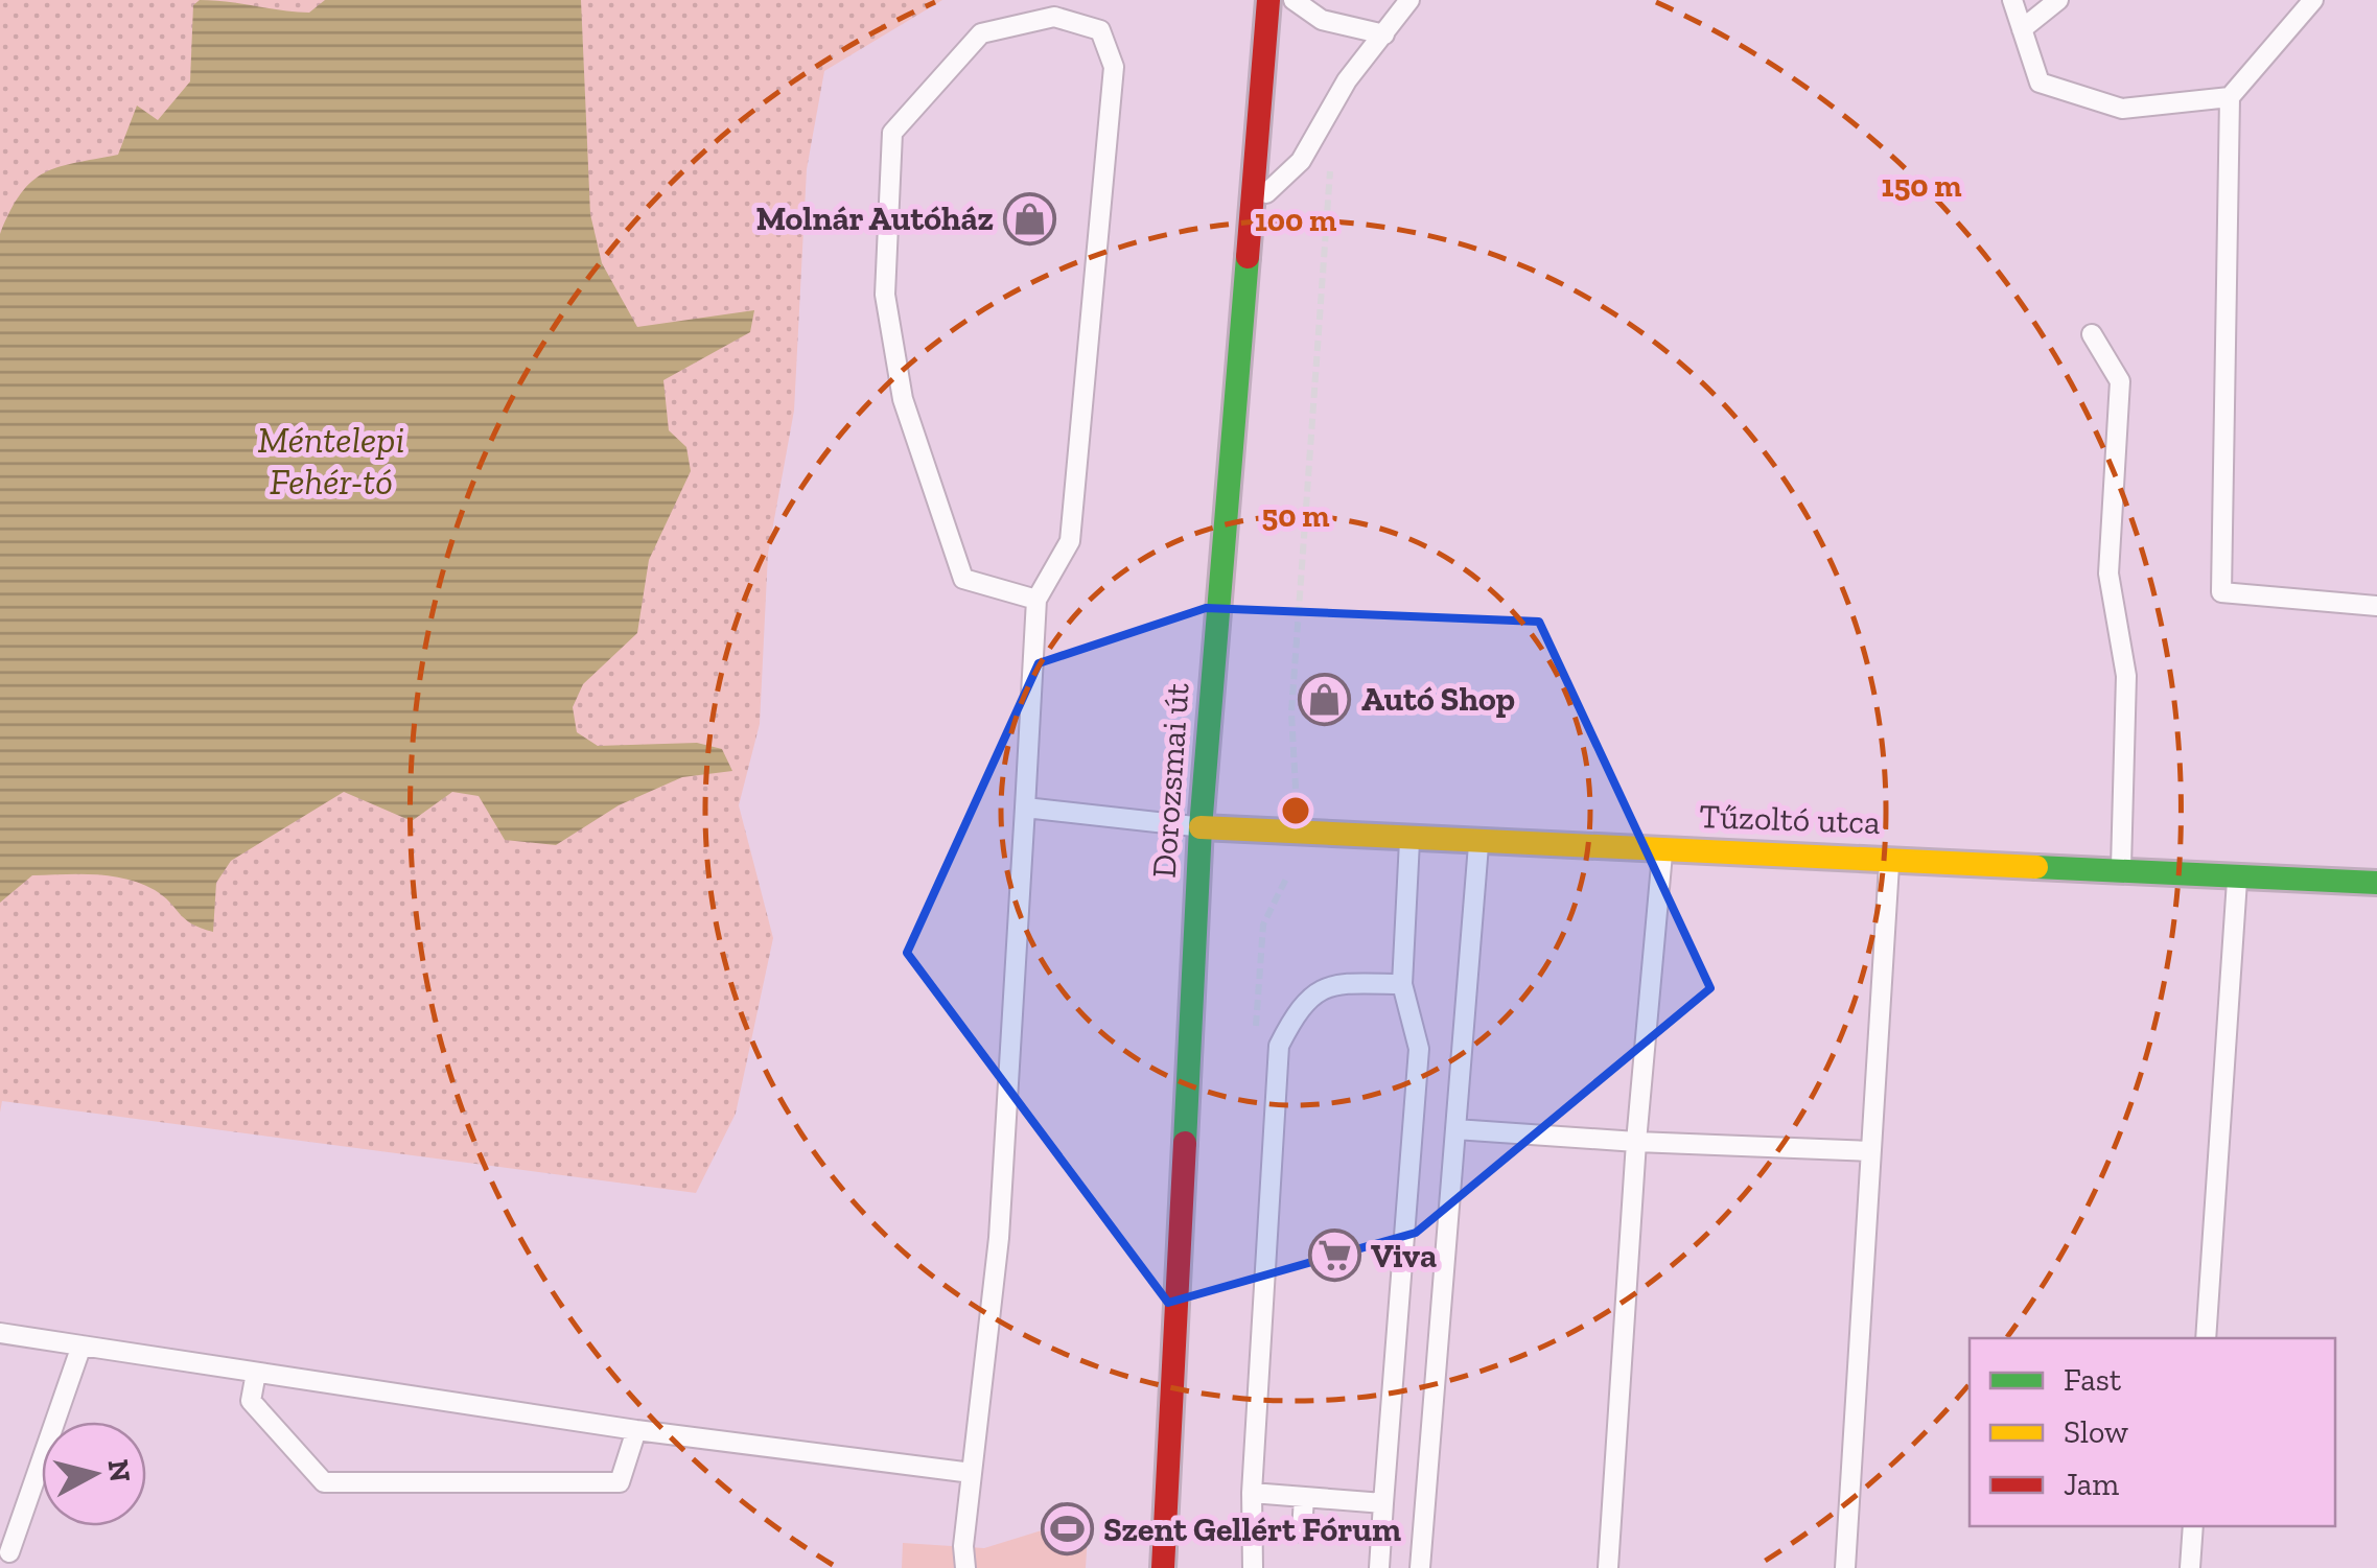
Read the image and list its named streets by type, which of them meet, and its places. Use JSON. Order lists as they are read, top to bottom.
{
  "streets": {
    "main road": ["Dorozsmai út", "Tűzoltó utca"]
  },
  "crossings": [
    ["Dorozsmai út", "Tűzoltó utca"]
  ],
  "water": ["Méntelepi Fehér-tó"],
  "places": {
    "shop": ["Molnár Autóház", "Autó Shop"],
    "supermarket": ["Viva"],
    "sports": ["Szent Gellért Fórum"]
  },
  "legend": ["Fast", "Slow", "Jam"],
  "north": "right",
  "rings": ["150 m", "100 m", "50 m"]
}
